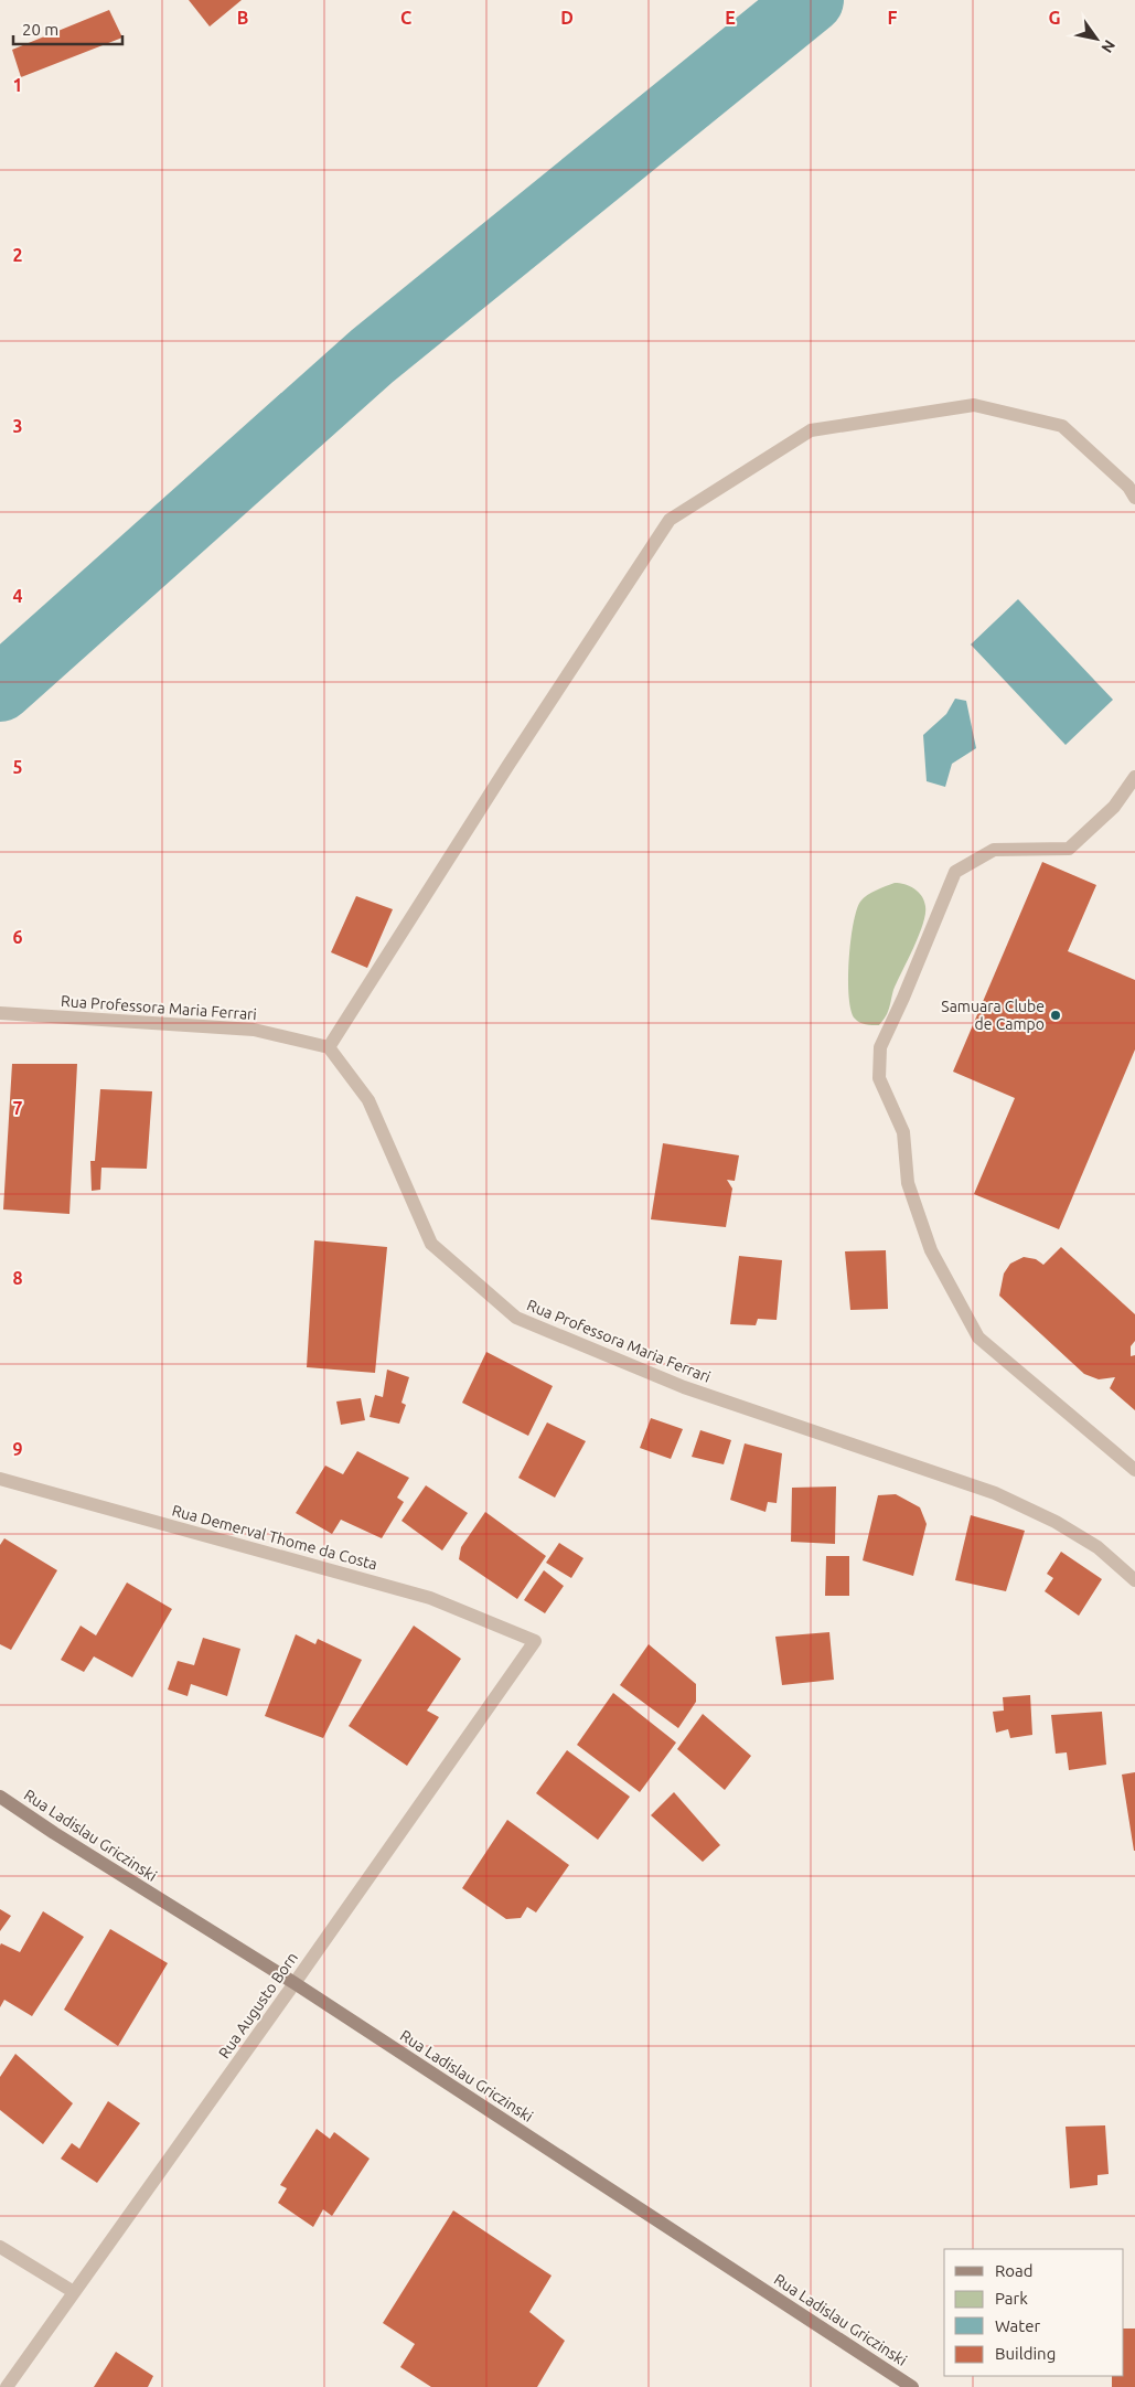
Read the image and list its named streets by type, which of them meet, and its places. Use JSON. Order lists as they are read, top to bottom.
{
  "streets": {
    "main road": ["Rua Ladislau Griczinski"],
    "street": ["Rua Professora Maria Ferrari", "Rua Demerval Thome da Costa", "Rua Augusto Born"]
  },
  "crossings": [
    ["Rua Demerval Thome da Costa", "Rua Augusto Born"],
    ["Rua Ladislau Griczinski", "Rua Augusto Born"]
  ],
  "places": ["Samuara Clube de Campo"],
  "legend": [
    "Road",
    "Park",
    "Water",
    "Building"
  ],
  "scale_bar": "20 m",
  "north": "bottom right",
  "grid": {
    "columns": [
      "B",
      "C",
      "D",
      "E",
      "F",
      "G"
    ],
    "rows": [
      "1",
      "2",
      "3",
      "4",
      "5",
      "6",
      "7",
      "8",
      "9"
    ]
  }
}
